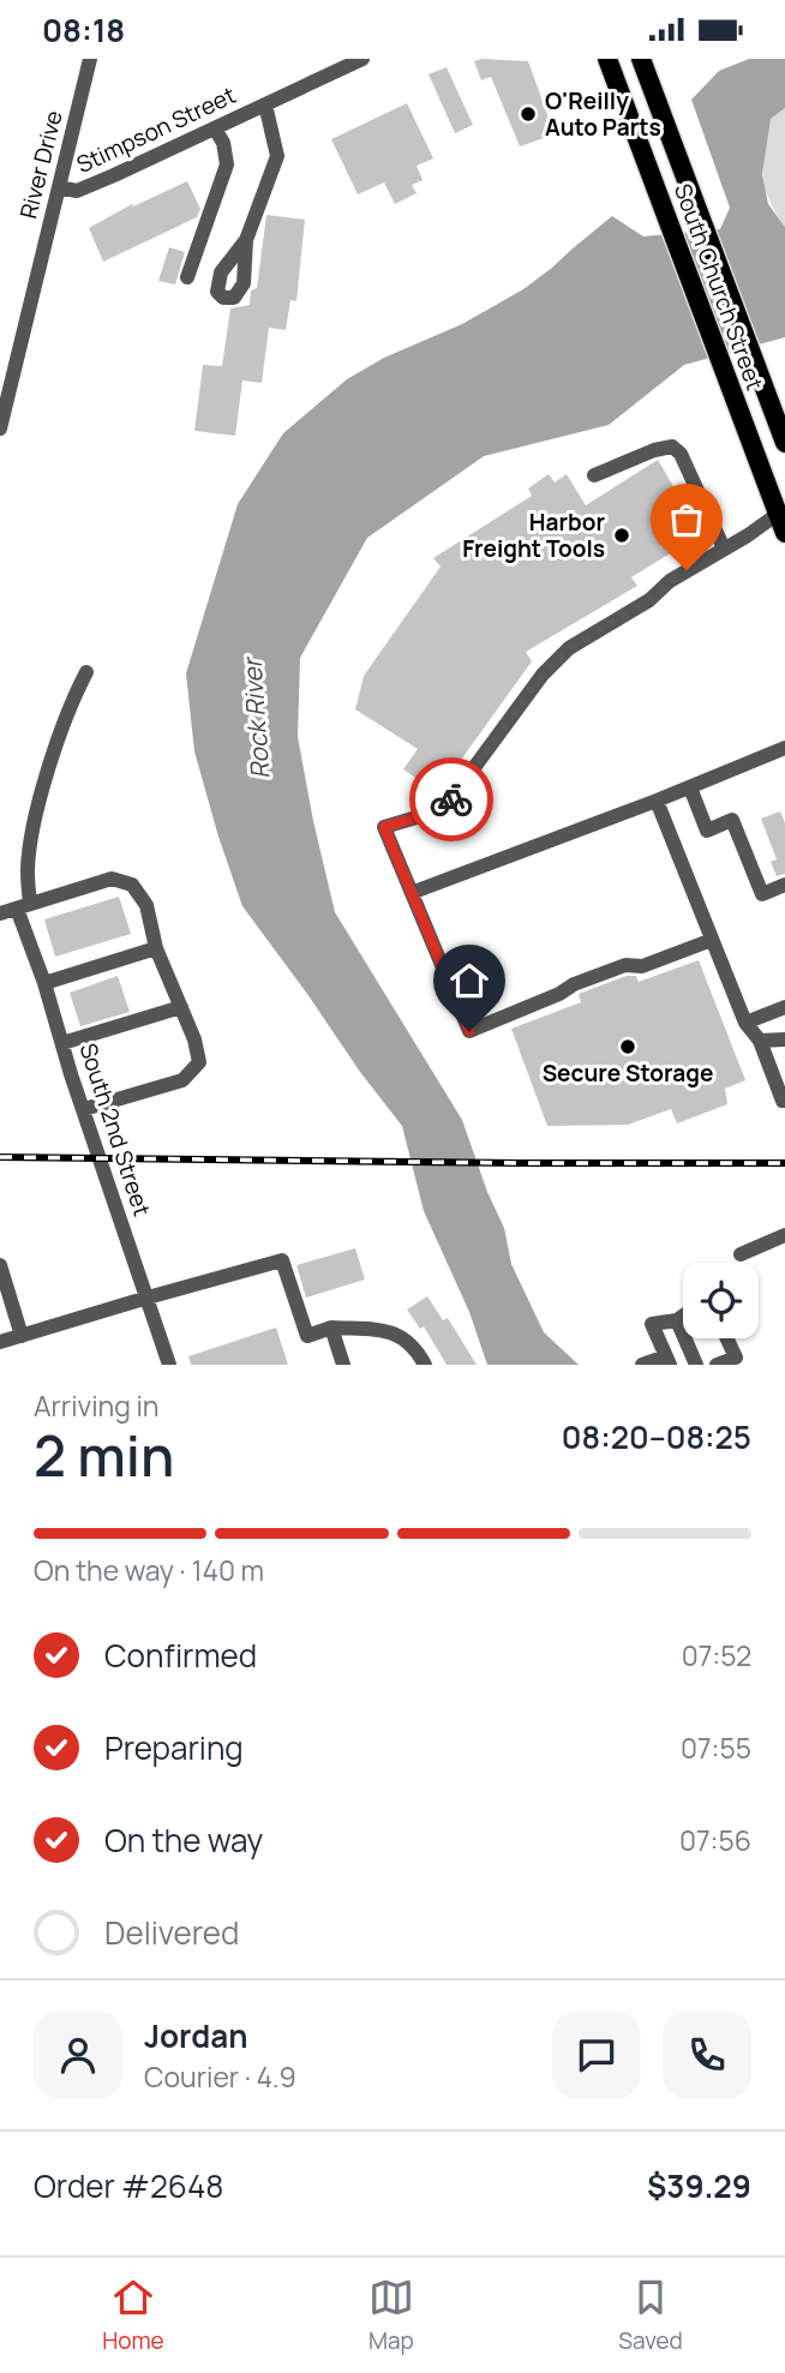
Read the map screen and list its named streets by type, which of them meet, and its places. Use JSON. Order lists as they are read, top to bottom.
{
  "streets": {
    "main road": ["South Church Street"],
    "street": ["Stimpson Street", "River Drive", "South 2nd Street"]
  },
  "crossings": [
    ["Stimpson Street", "River Drive"]
  ],
  "water": ["Rock River"],
  "places": ["O'Reilly Auto Parts", "Harbor Freight Tools", "Secure Storage"],
  "page": {
    "status": "08:18",
    "heading": ["2 min", "Arriving in", "08:20–08:25"],
    "panel": [
      "Jordan",
      "Courier · 4.9",
      "Order #2648",
      "$39.29"
    ],
    "bar": "On the way · 140 m",
    "list": [
      ["Confirmed", "07:52"],
      ["Preparing", "07:55"],
      ["On the way", "07:56"],
      "Delivered"
    ],
    "tabs": ["Home", "Map", "Saved"]
  }
}
